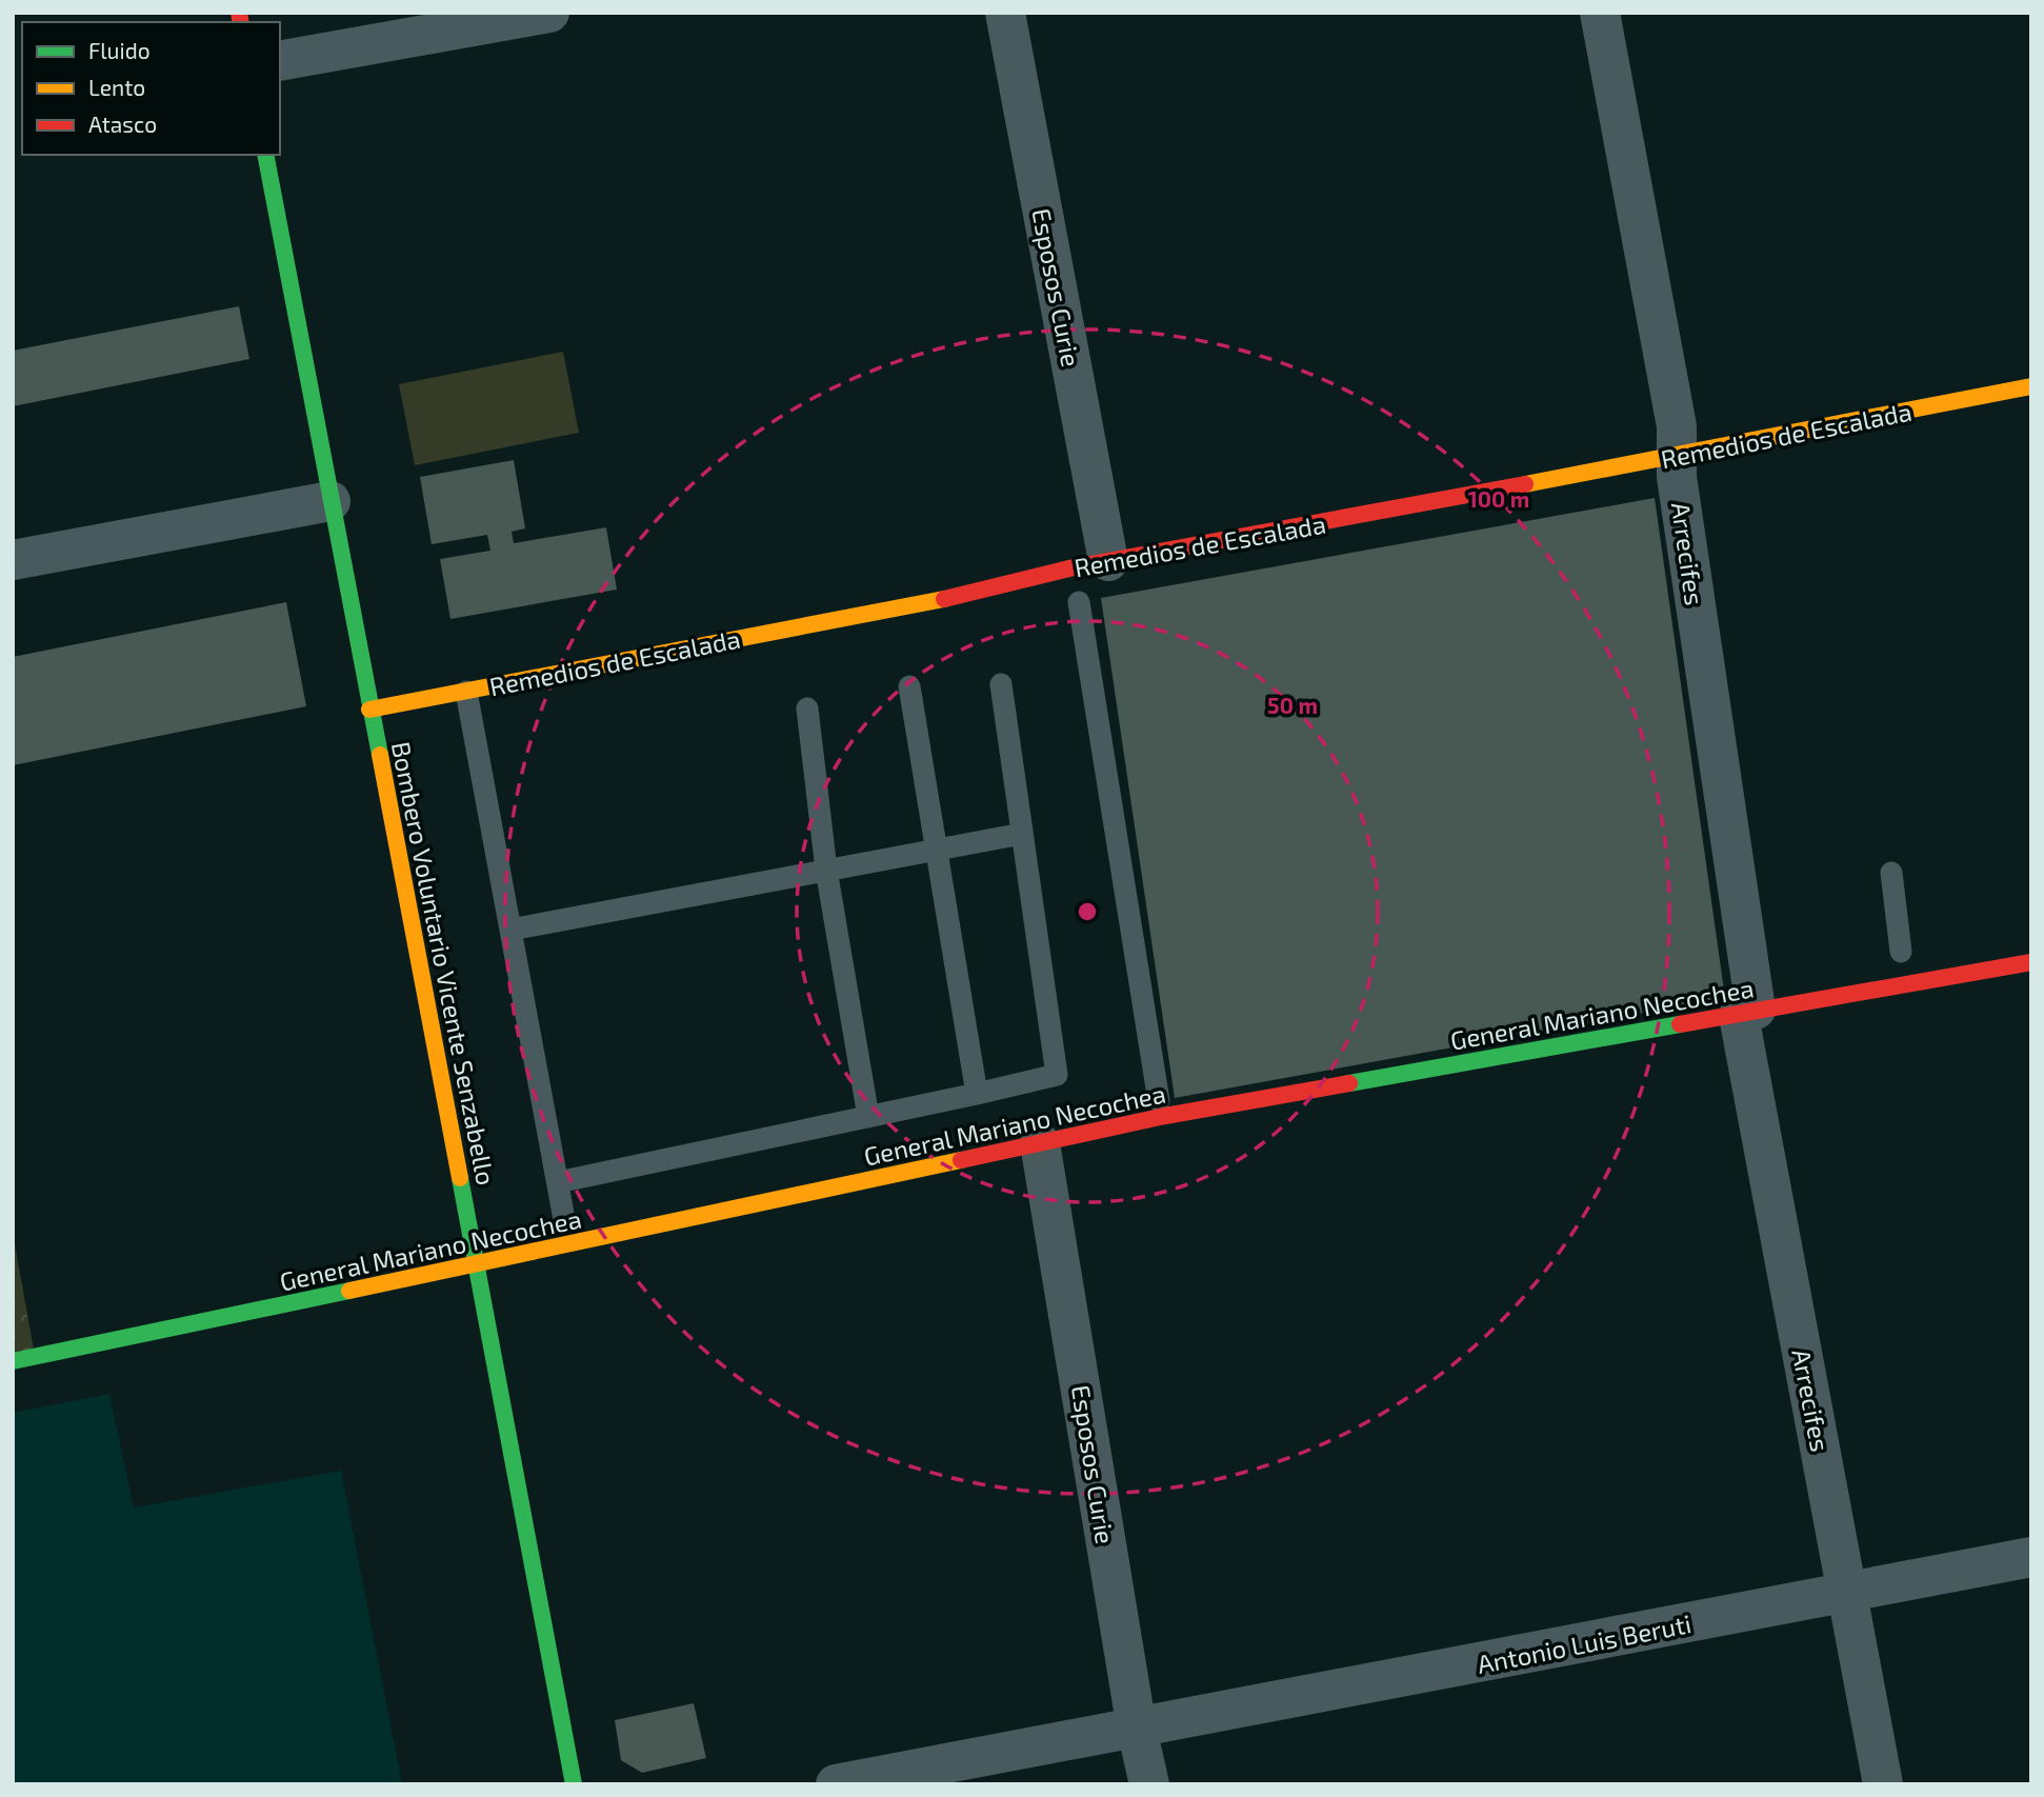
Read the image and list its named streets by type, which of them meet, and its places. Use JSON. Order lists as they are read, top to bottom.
{
  "streets": {
    "street": [
      "Esposos Curie",
      "Remedios de Escalada",
      "Arrecifes",
      "Bombero Voluntario Vicente Senzabello",
      "General Mariano Necochea",
      "Antonio Luis Beruti"
    ]
  },
  "crossings": [
    ["Esposos Curie", "Remedios de Escalada"],
    ["Esposos Curie", "General Mariano Necochea"],
    ["Esposos Curie", "Antonio Luis Beruti"],
    ["Remedios de Escalada", "Arrecifes"],
    ["Remedios de Escalada", "Bombero Voluntario Vicente Senzabello"],
    ["Arrecifes", "General Mariano Necochea"],
    ["Arrecifes", "Antonio Luis Beruti"],
    ["Bombero Voluntario Vicente Senzabello", "General Mariano Necochea"]
  ],
  "legend": ["Fluido", "Lento", "Atasco"],
  "rings": ["100 m", "50 m"]
}
